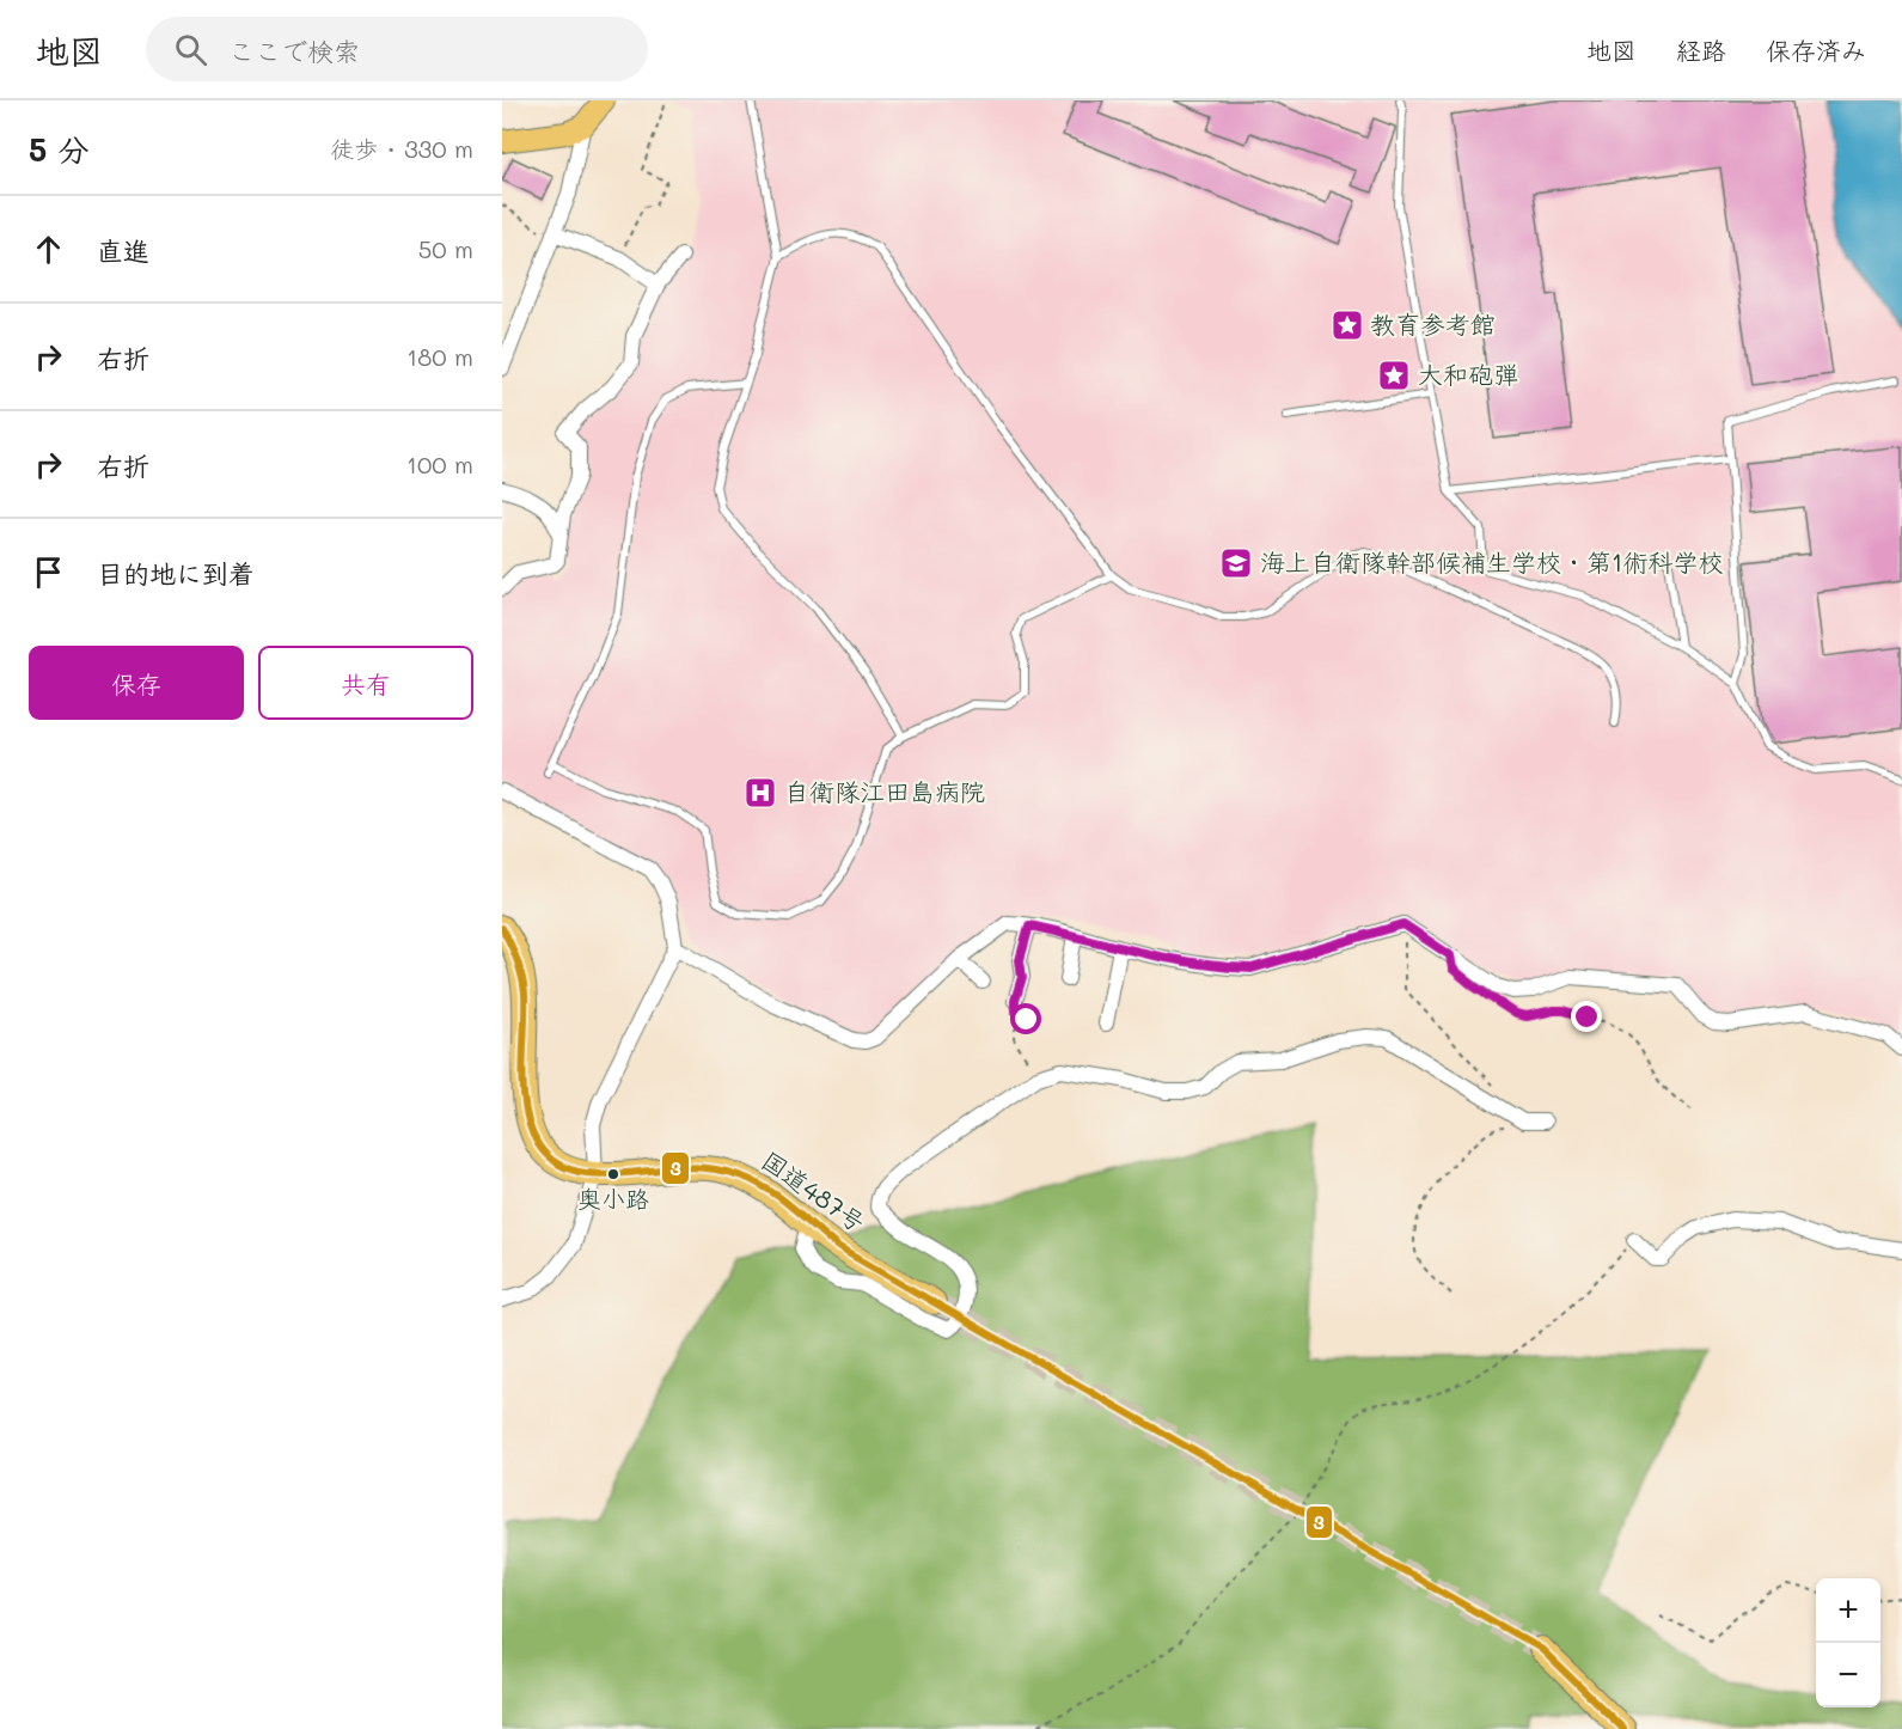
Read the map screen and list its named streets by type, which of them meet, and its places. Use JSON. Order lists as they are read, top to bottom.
{
  "streets": {
    "highway": ["国道487号"]
  },
  "places": {
    "place": ["教育参考館", "大和砲弾"],
    "school or university": ["海上自衛隊幹部候補生学校・第1術科学校"],
    "hospital": ["自衛隊江田島病院"],
    "other": ["奥小路"]
  },
  "lines": ["transit line 3"],
  "page": {
    "header": "地図",
    "search": "ここで検索",
    "nav": ["地図", "経路", "保存済み"],
    "heading": ["5 分", "徒歩 · 330 m"],
    "list": [
      ["直進", "50 m"],
      ["右折", "180 m"],
      ["右折", "100 m"],
      "目的地に到着"
    ],
    "buttons": ["保存", "共有"],
    "map_buttons": ["+", "−"]
  }
}
